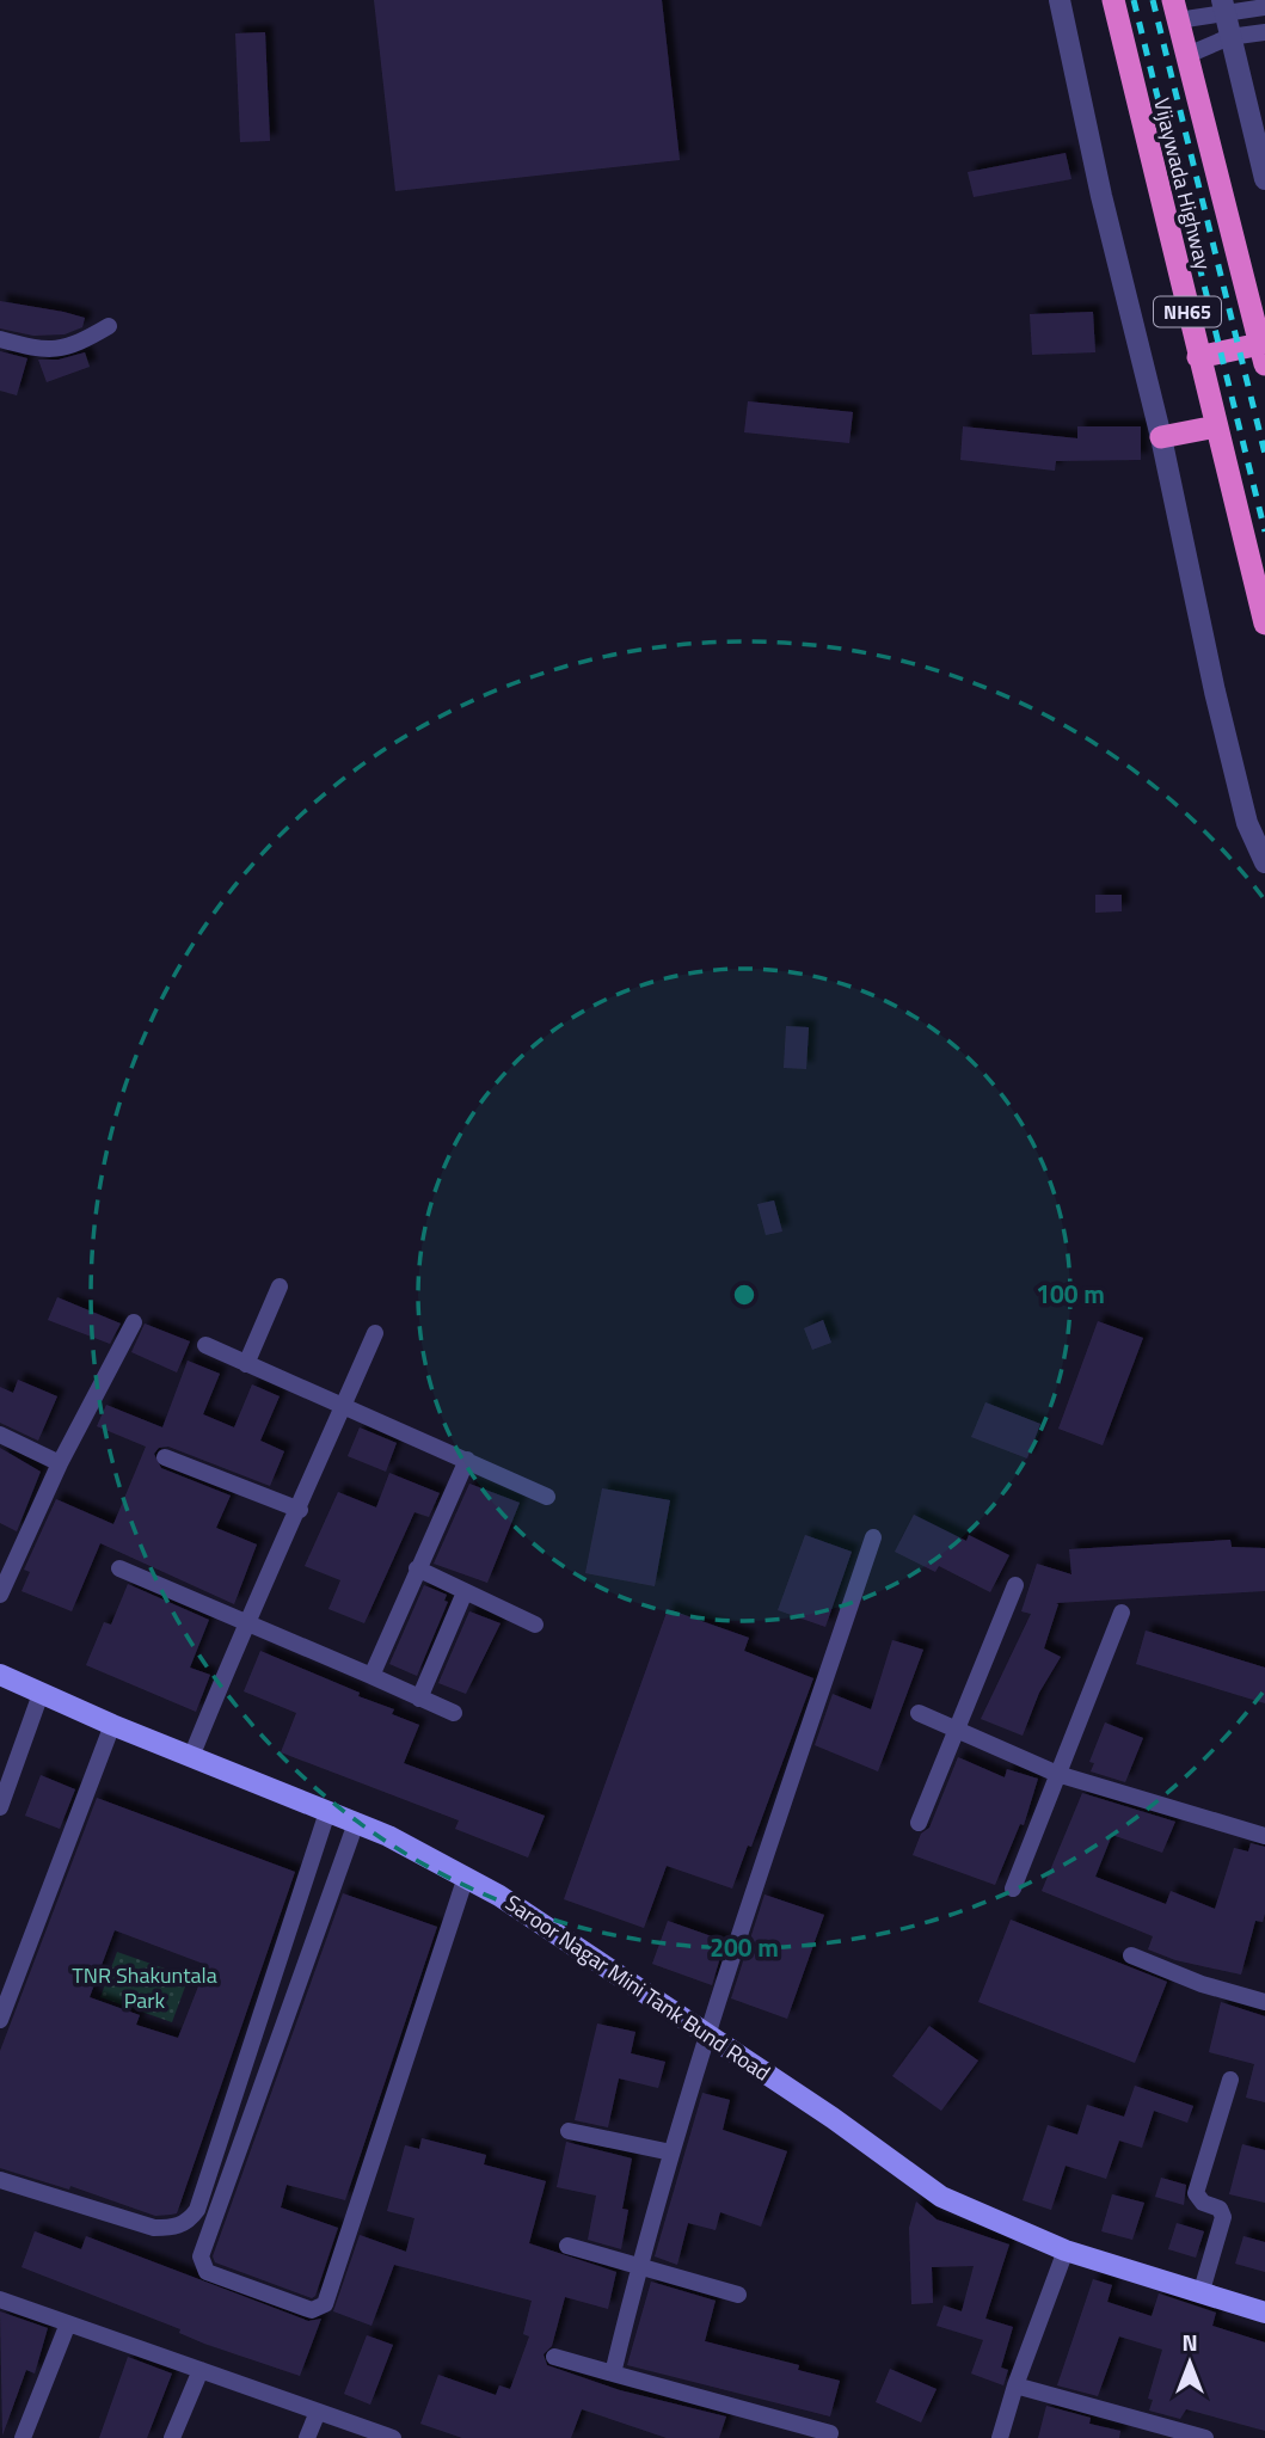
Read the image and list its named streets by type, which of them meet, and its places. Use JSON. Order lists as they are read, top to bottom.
{
  "streets": {
    "highway": ["Vijaywada Highway", "NH65"],
    "main road": ["Saroor Nagar Mini Tank Bund Road"]
  },
  "parks": ["TNR Shakuntala Park"],
  "north": "top",
  "rings": ["100 m", "200 m"]
}
